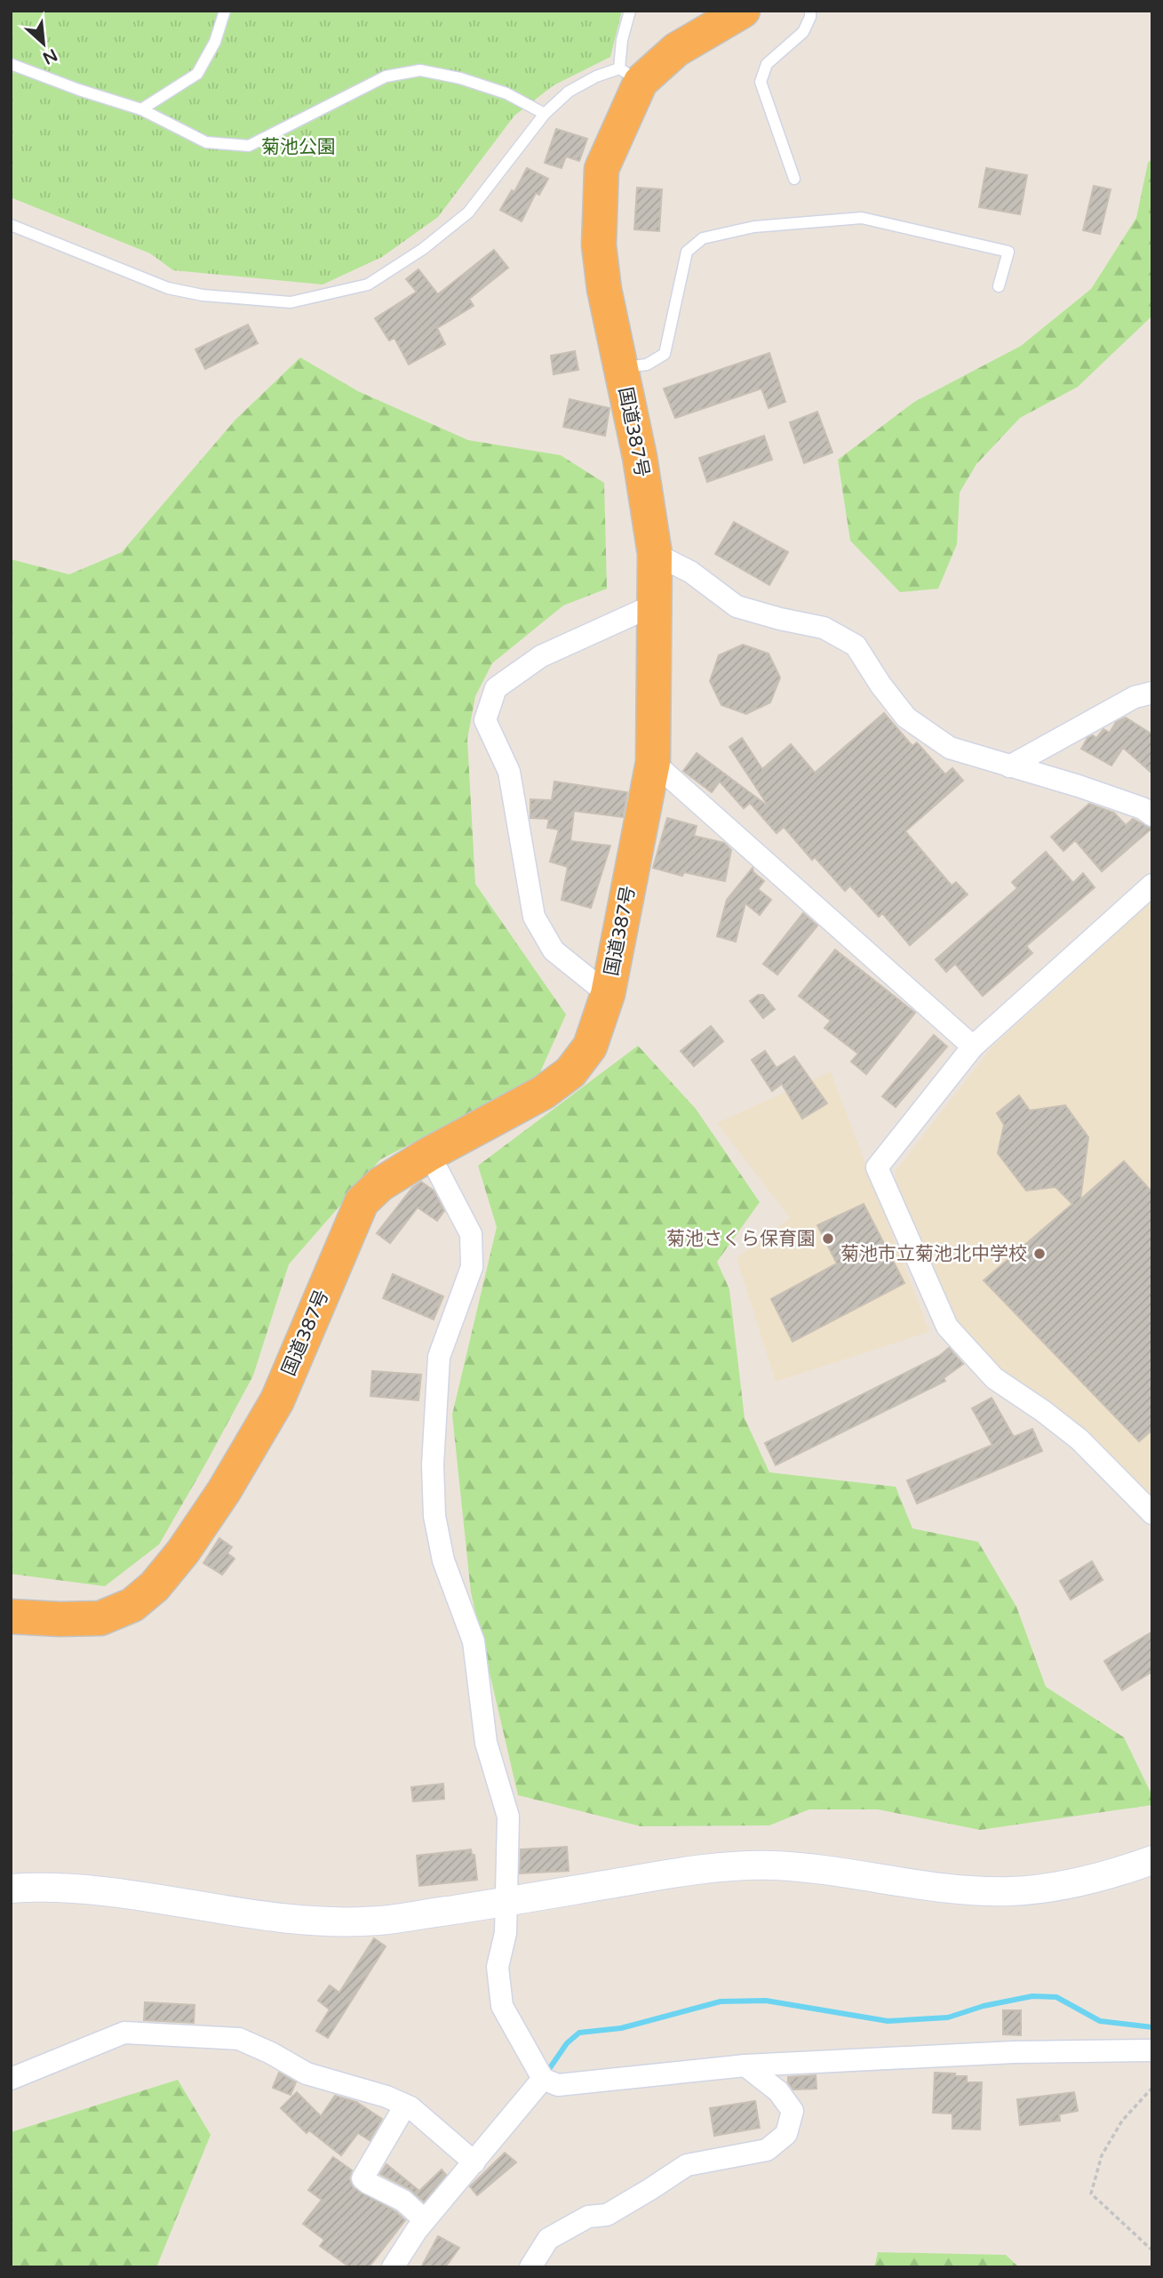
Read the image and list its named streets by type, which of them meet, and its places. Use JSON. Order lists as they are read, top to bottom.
{
  "streets": {
    "highway": ["国道387号"]
  },
  "parks": ["菊池公園"],
  "places": ["菊池さくら保育園", "菊池市立菊池北中学校"],
  "north": "bottom right"
}
